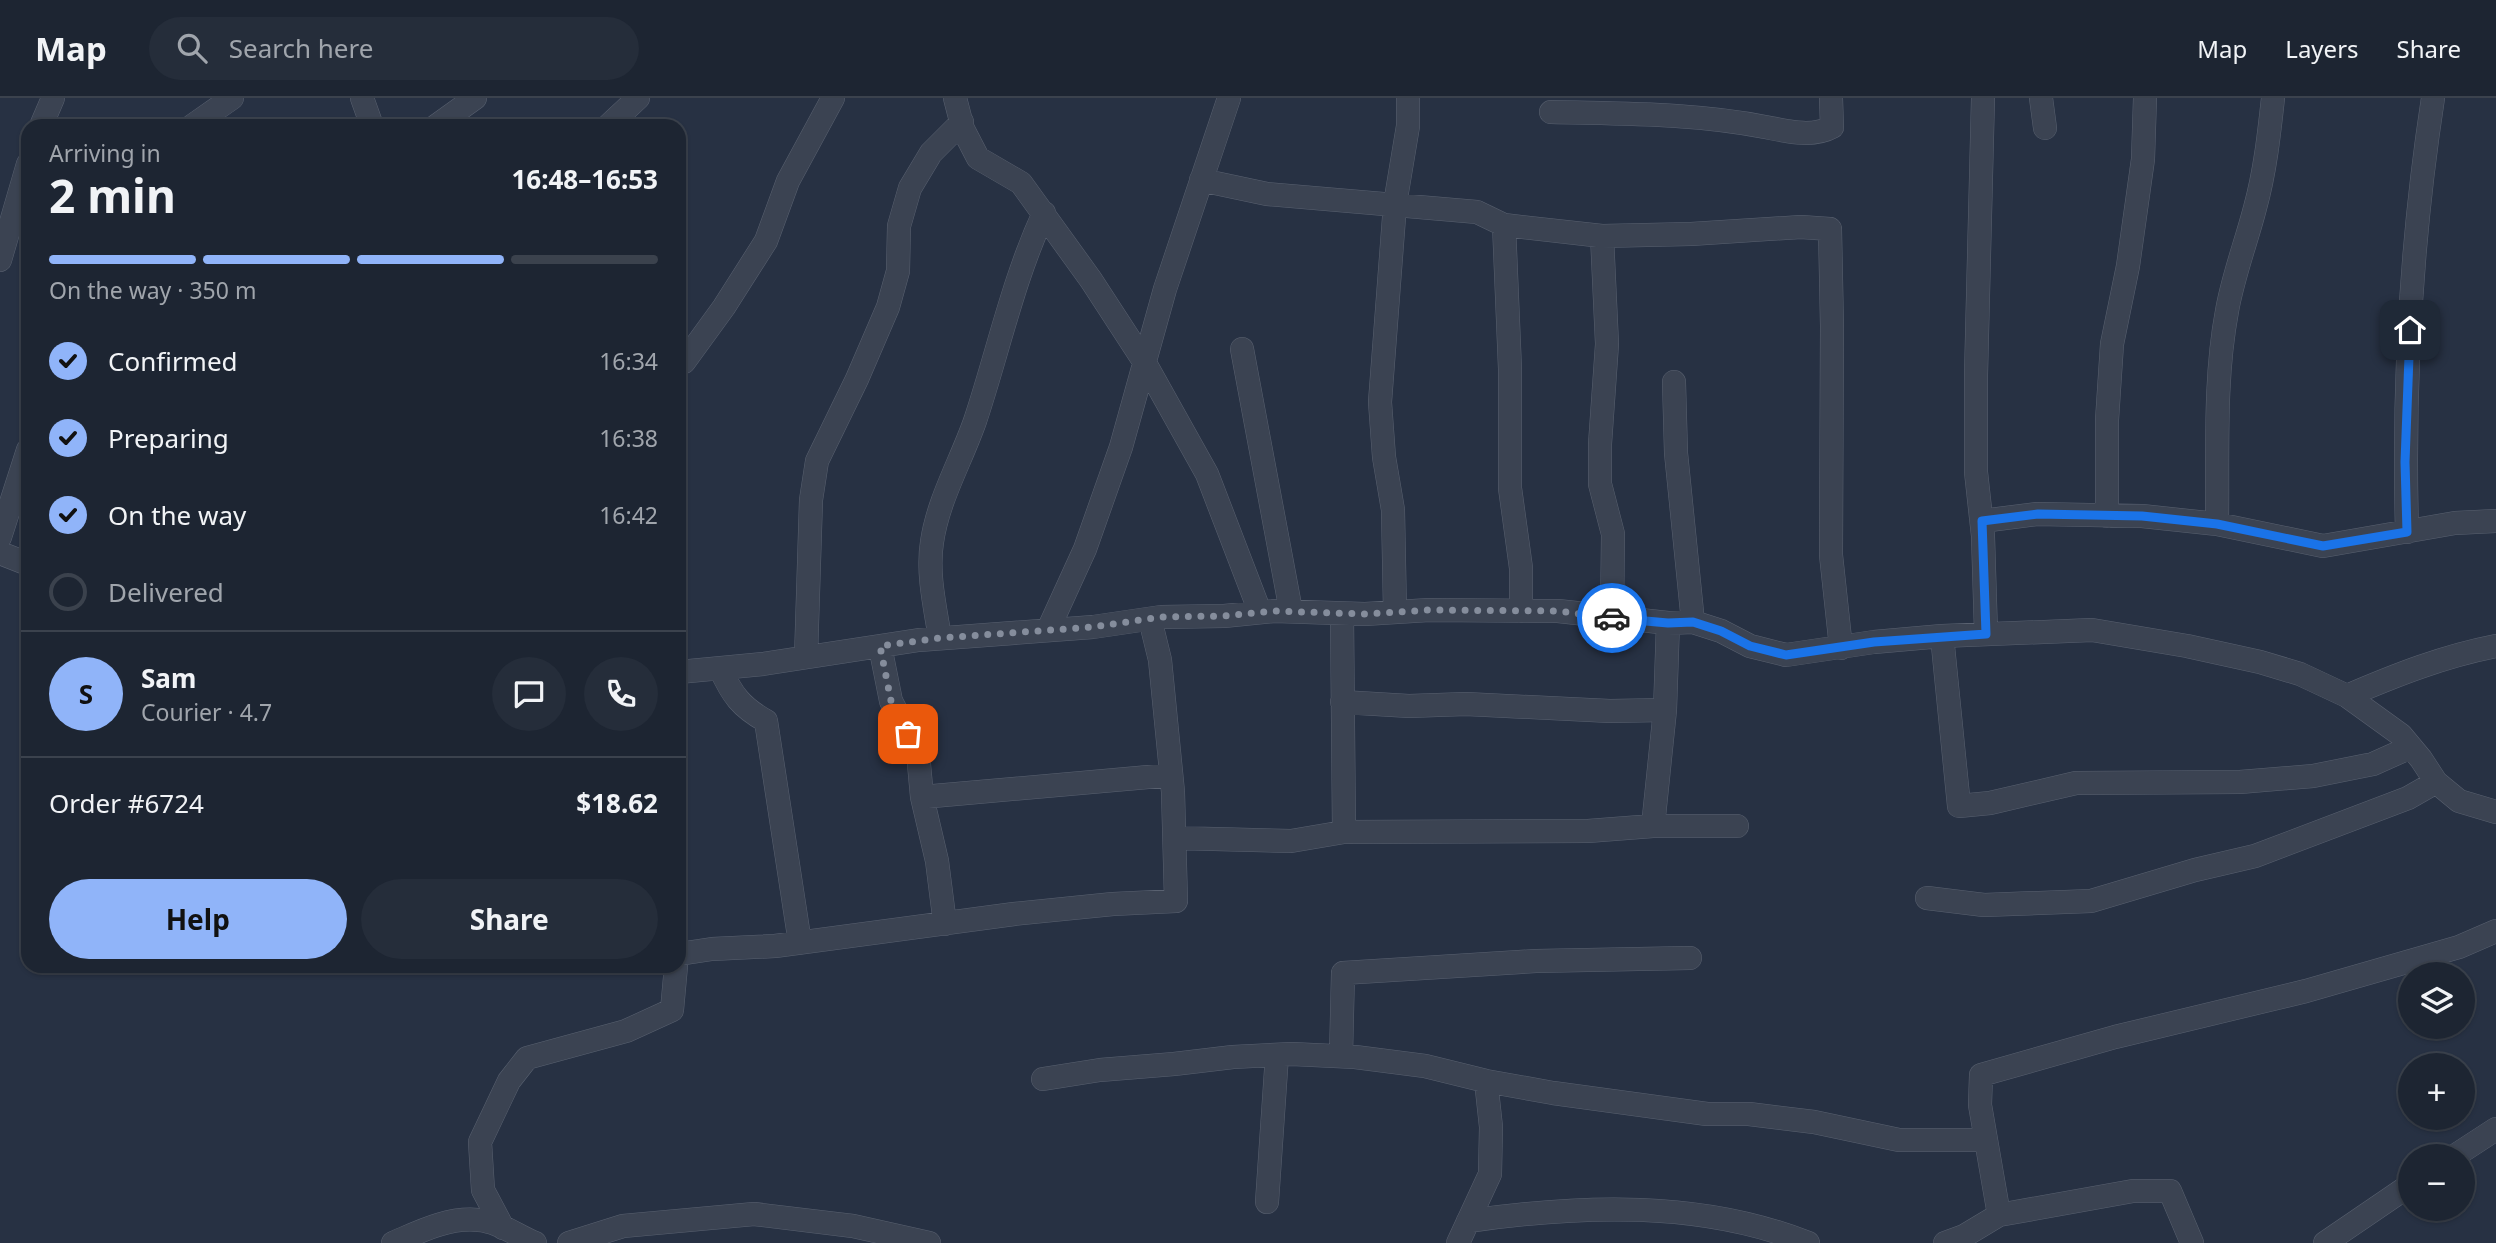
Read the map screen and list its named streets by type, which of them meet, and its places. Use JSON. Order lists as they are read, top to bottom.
{
  "page": {
    "header": "Map",
    "search": "Search here",
    "nav": ["Map", "Layers", "Share"],
    "heading": ["2 min", "Arriving in", "16:48–16:53"],
    "panel": [
      "Sam",
      "Courier · 4.7",
      "Order #6724",
      "$18.62"
    ],
    "bar": "On the way · 350 m",
    "list": [
      ["Confirmed", "16:34"],
      ["Preparing", "16:38"],
      ["On the way", "16:42"],
      "Delivered"
    ],
    "round": "S",
    "buttons": ["Help", "Share"],
    "map_buttons": ["+", "−"]
  }
}
